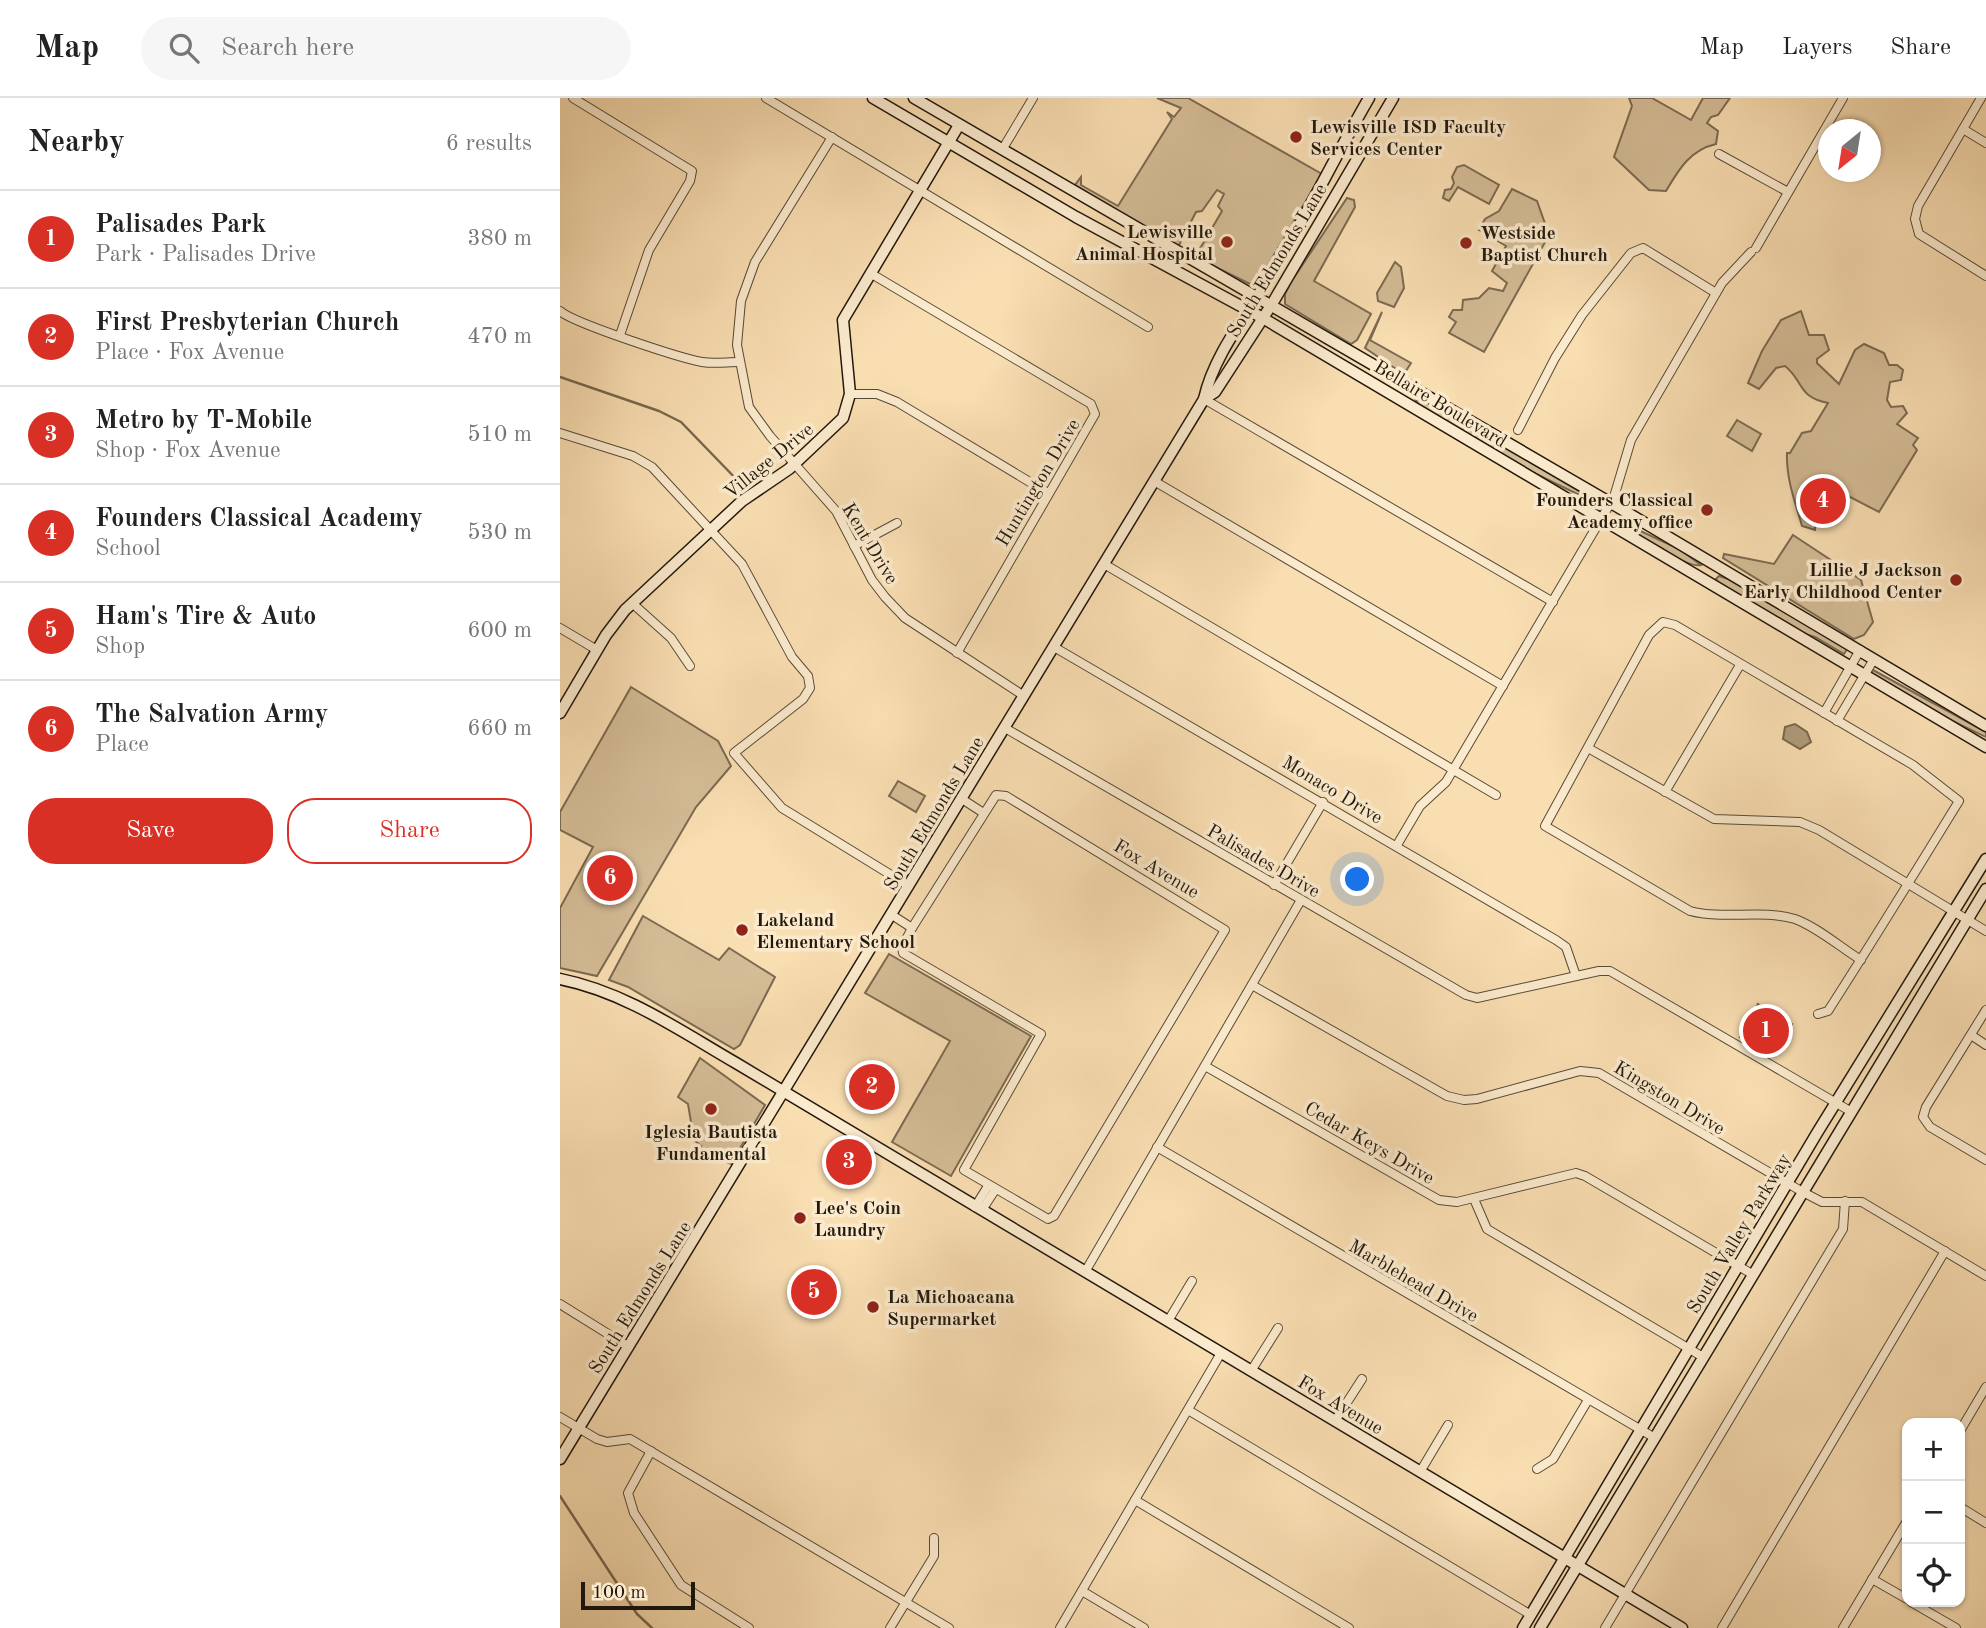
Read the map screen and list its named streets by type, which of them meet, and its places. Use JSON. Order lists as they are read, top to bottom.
{
  "streets": {
    "main road": [
      "South Edmonds Lane",
      "Bellaire Boulevard",
      "Village Drive",
      "Fox Avenue",
      "South Valley Parkway"
    ],
    "street": [
      "Huntington Drive",
      "Kent Drive",
      "Monaco Drive",
      "Palisades Drive",
      "Kingston Drive",
      "Cedar Keys Drive",
      "Marblehead Drive"
    ]
  },
  "crossings": [
    ["South Edmonds Lane", "Bellaire Boulevard"],
    ["South Edmonds Lane", "Kent Drive"],
    ["South Edmonds Lane", "Monaco Drive"],
    ["South Edmonds Lane", "Palisades Drive"],
    ["South Edmonds Lane", "Fox Avenue"],
    ["Bellaire Boulevard", "Village Drive"],
    ["Village Drive", "Huntington Drive"],
    ["Village Drive", "Kent Drive"],
    ["Huntington Drive", "Kent Drive"],
    ["Monaco Drive", "Palisades Drive"],
    ["Palisades Drive", "South Valley Parkway"],
    ["Fox Avenue", "South Valley Parkway"],
    ["Kingston Drive", "South Valley Parkway"],
    ["Cedar Keys Drive", "South Valley Parkway"],
    ["South Valley Parkway", "Marblehead Drive"]
  ],
  "places": [
    "Lewisville ISD Faculty Services Center",
    "Lewisville Animal Hospital",
    "Westside Baptist Church",
    "Founders Classical Academy office",
    "Lillie J Jackson Early Childhood Center",
    "Lakeland Elementary School",
    "Iglesia Bautista Fundamental",
    "Lee's Coin Laundry",
    "La Michoacana Supermarket"
  ],
  "scale_bar": "100 m",
  "north": "bottom left",
  "page": {
    "header": "Map",
    "search": "Search here",
    "nav": ["Map", "Layers", "Share"],
    "heading": ["Nearby", "6 results"],
    "list": [
      {
        "mark": "1",
        "name": "Palisades Park",
        "note": "Park · Palisades Drive",
        "value": "380 m"
      },
      {
        "mark": "2",
        "name": "First Presbyterian Church",
        "note": "Place · Fox Avenue",
        "value": "470 m"
      },
      {
        "mark": "3",
        "name": "Metro by T-Mobile",
        "note": "Shop · Fox Avenue",
        "value": "510 m"
      },
      {
        "mark": "4",
        "name": "Founders Classical Academy",
        "note": "School",
        "value": "530 m"
      },
      {
        "mark": "5",
        "name": "Ham's Tire & Auto",
        "note": "Shop",
        "value": "600 m"
      },
      {
        "mark": "6",
        "name": "The Salvation Army",
        "note": "Place",
        "value": "660 m"
      }
    ],
    "pins": [
      "4",
      "6",
      "1",
      "2",
      "3",
      "5"
    ],
    "buttons": ["Save", "Share"],
    "map_buttons": ["+", "−"],
    "scale": "100 m"
  }
}
